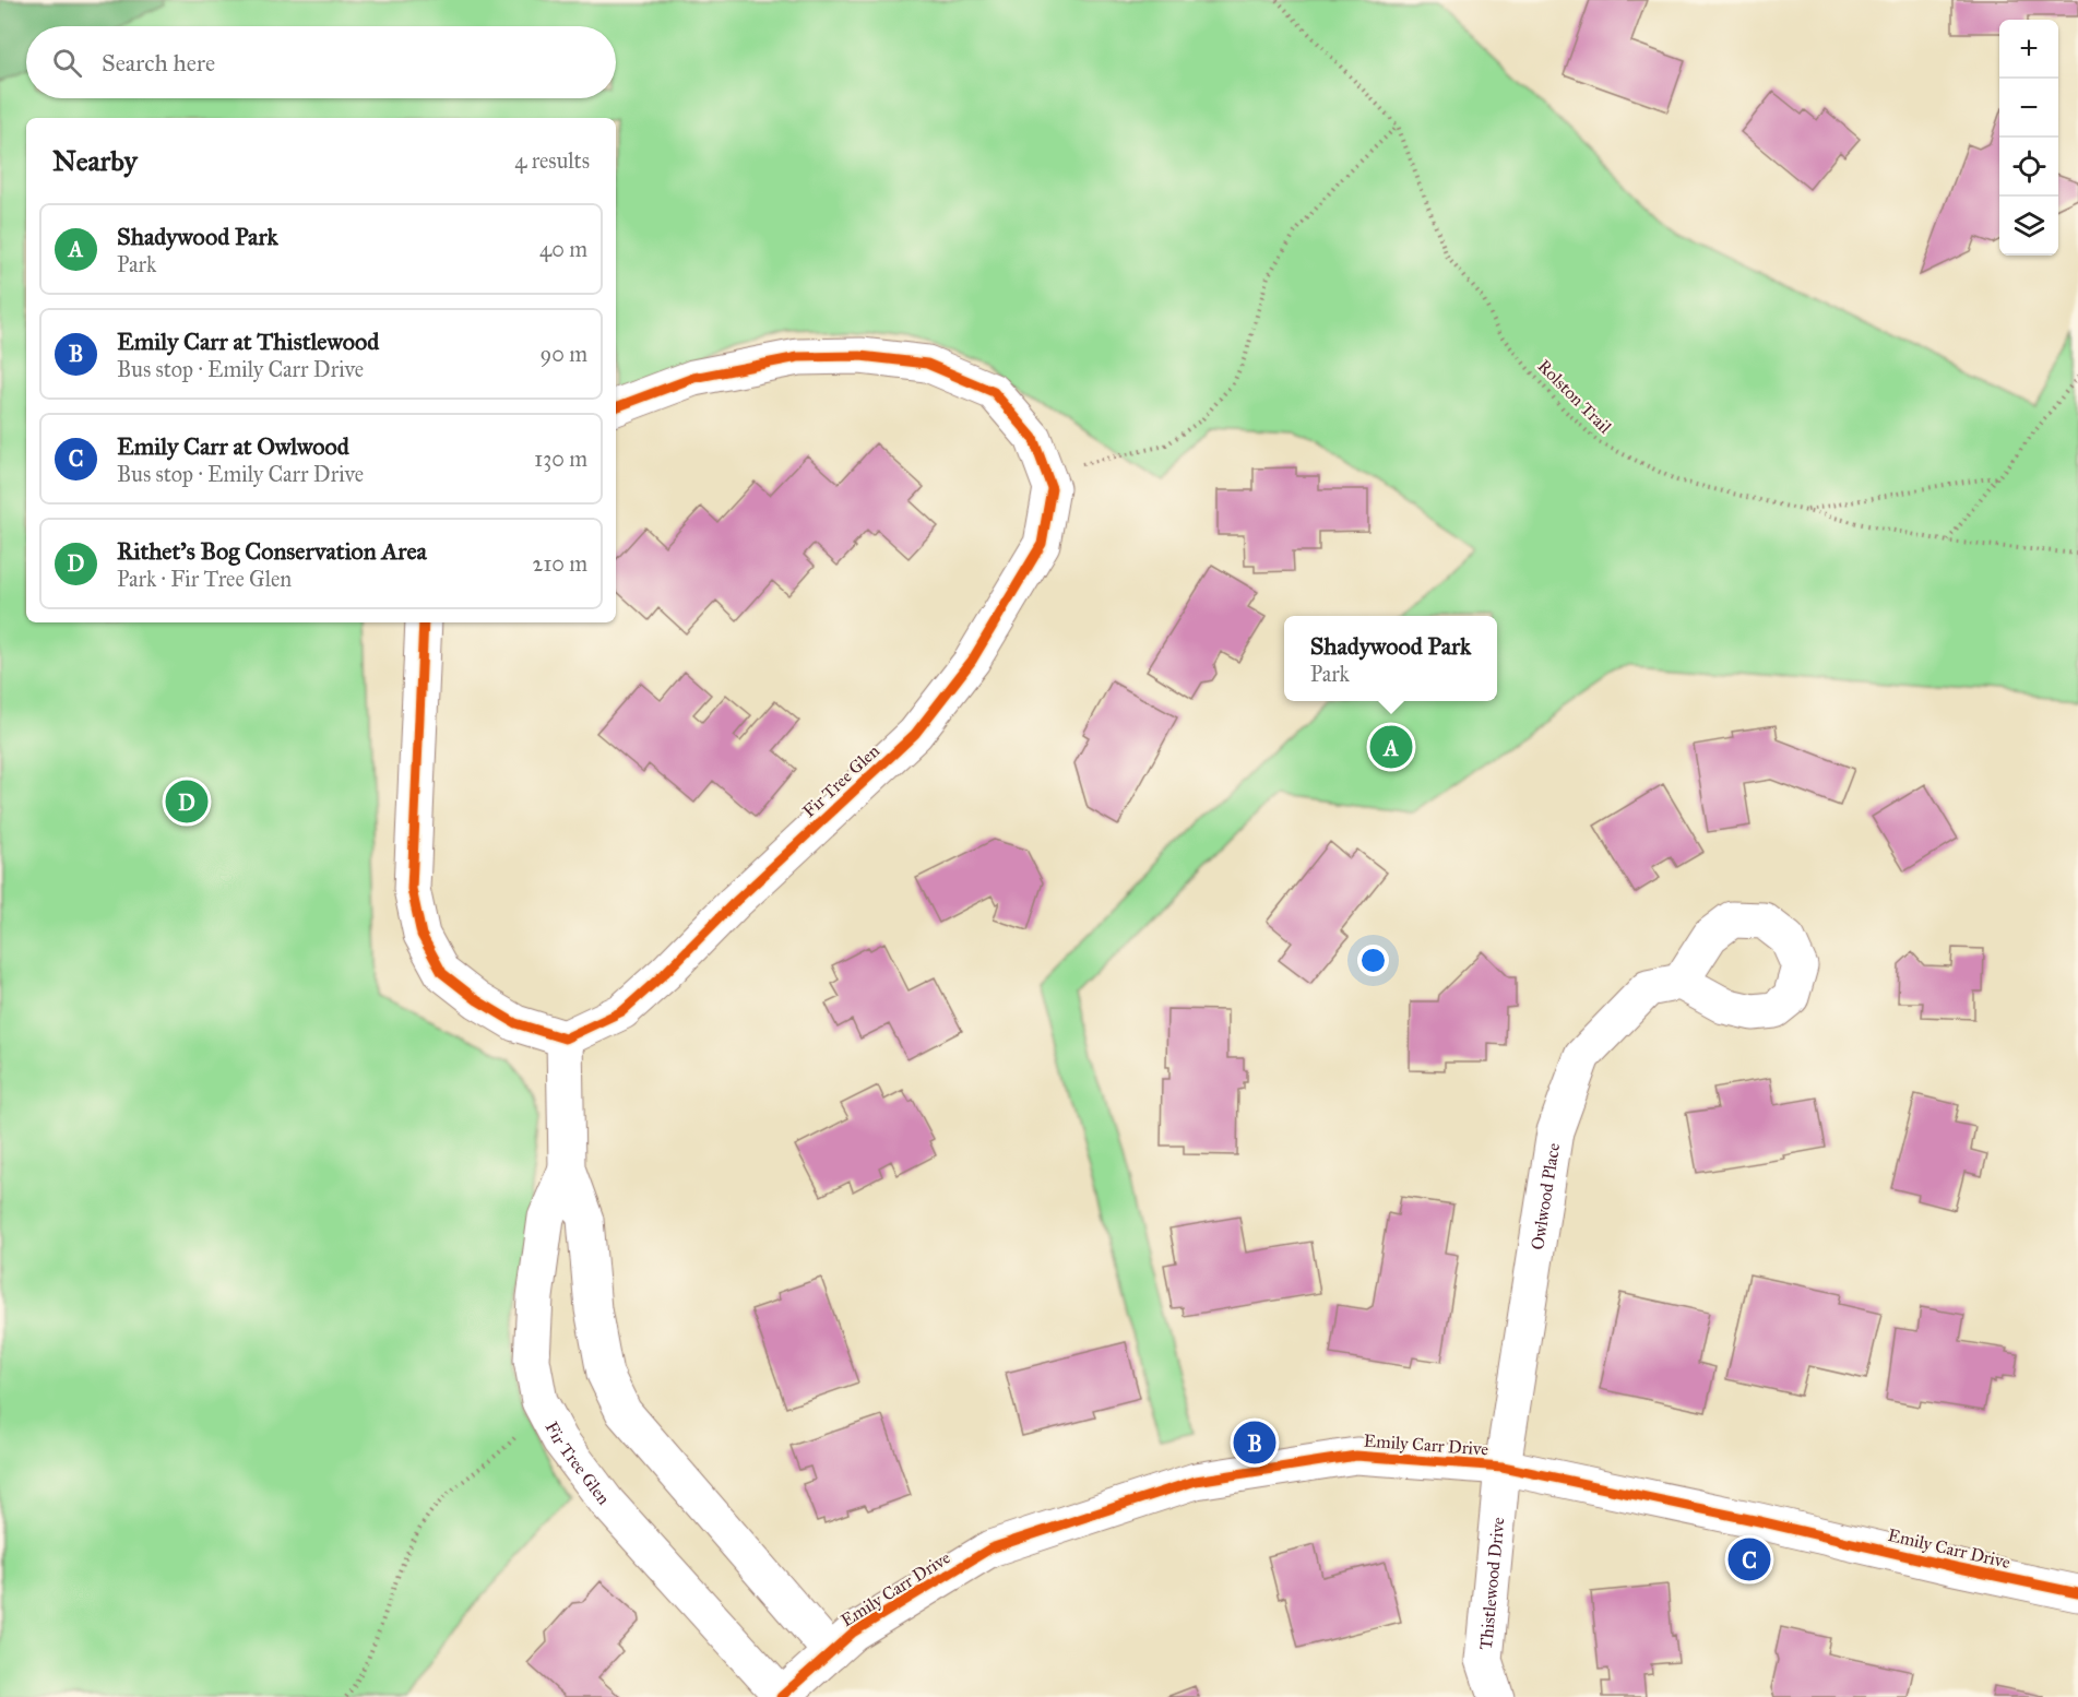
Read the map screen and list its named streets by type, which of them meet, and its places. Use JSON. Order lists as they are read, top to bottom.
{
  "streets": {
    "street": [
      "Fir Tree Glen",
      "Owlwood Place",
      "Emily Carr Drive",
      "Thistlewood Drive"
    ],
    "path": ["Rolston Trail"]
  },
  "crossings": [
    ["Fir Tree Glen", "Emily Carr Drive"],
    ["Owlwood Place", "Emily Carr Drive"],
    ["Owlwood Place", "Thistlewood Drive"],
    ["Emily Carr Drive", "Thistlewood Drive"]
  ],
  "page": {
    "map_buttons": ["+", "−"],
    "search": "Search here",
    "heading": ["Nearby", "4 results"],
    "list": [
      {
        "mark": "A",
        "name": "Shadywood Park",
        "note": "Park",
        "value": "40 m"
      },
      {
        "mark": "B",
        "name": "Emily Carr at Thistlewood",
        "note": "Bus stop · Emily Carr Drive",
        "value": "90 m"
      },
      {
        "mark": "C",
        "name": "Emily Carr at Owlwood",
        "note": "Bus stop · Emily Carr Drive",
        "value": "130 m"
      },
      {
        "mark": "D",
        "name": "Rithet's Bog Conservation Area",
        "note": "Park · Fir Tree Glen",
        "value": "210 m"
      }
    ],
    "popup": ["Shadywood Park", "Park"],
    "pins": [
      "A",
      "D",
      "B",
      "C"
    ]
  }
}
